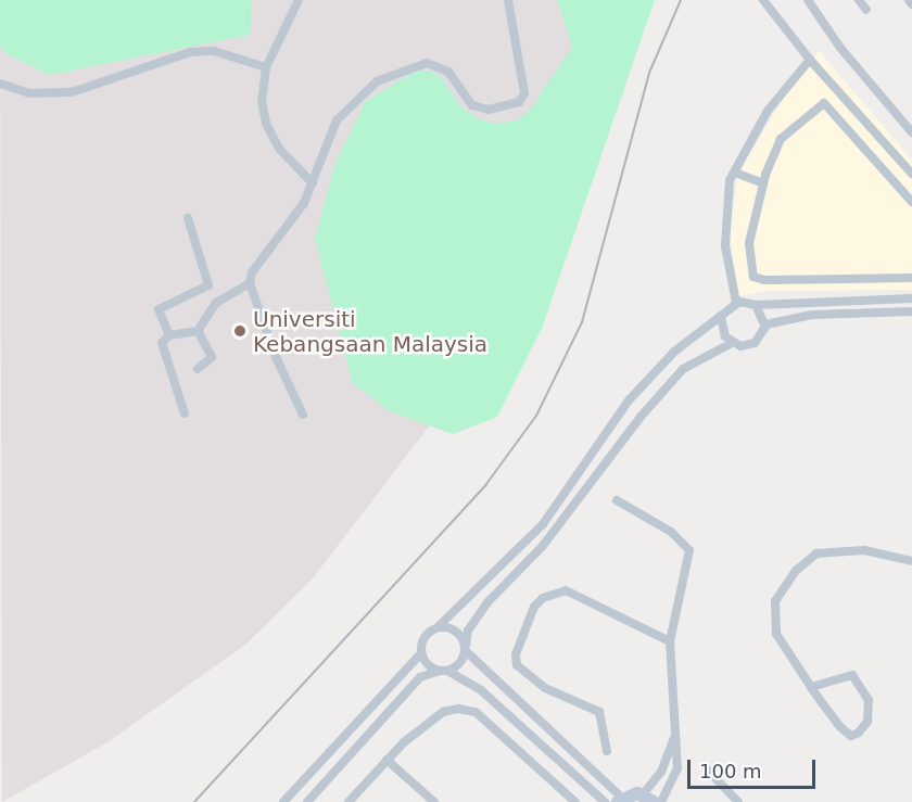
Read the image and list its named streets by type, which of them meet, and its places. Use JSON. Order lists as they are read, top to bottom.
{
  "places": ["Universiti Kebangsaan Malaysia"],
  "scale_bar": "100 m"
}
